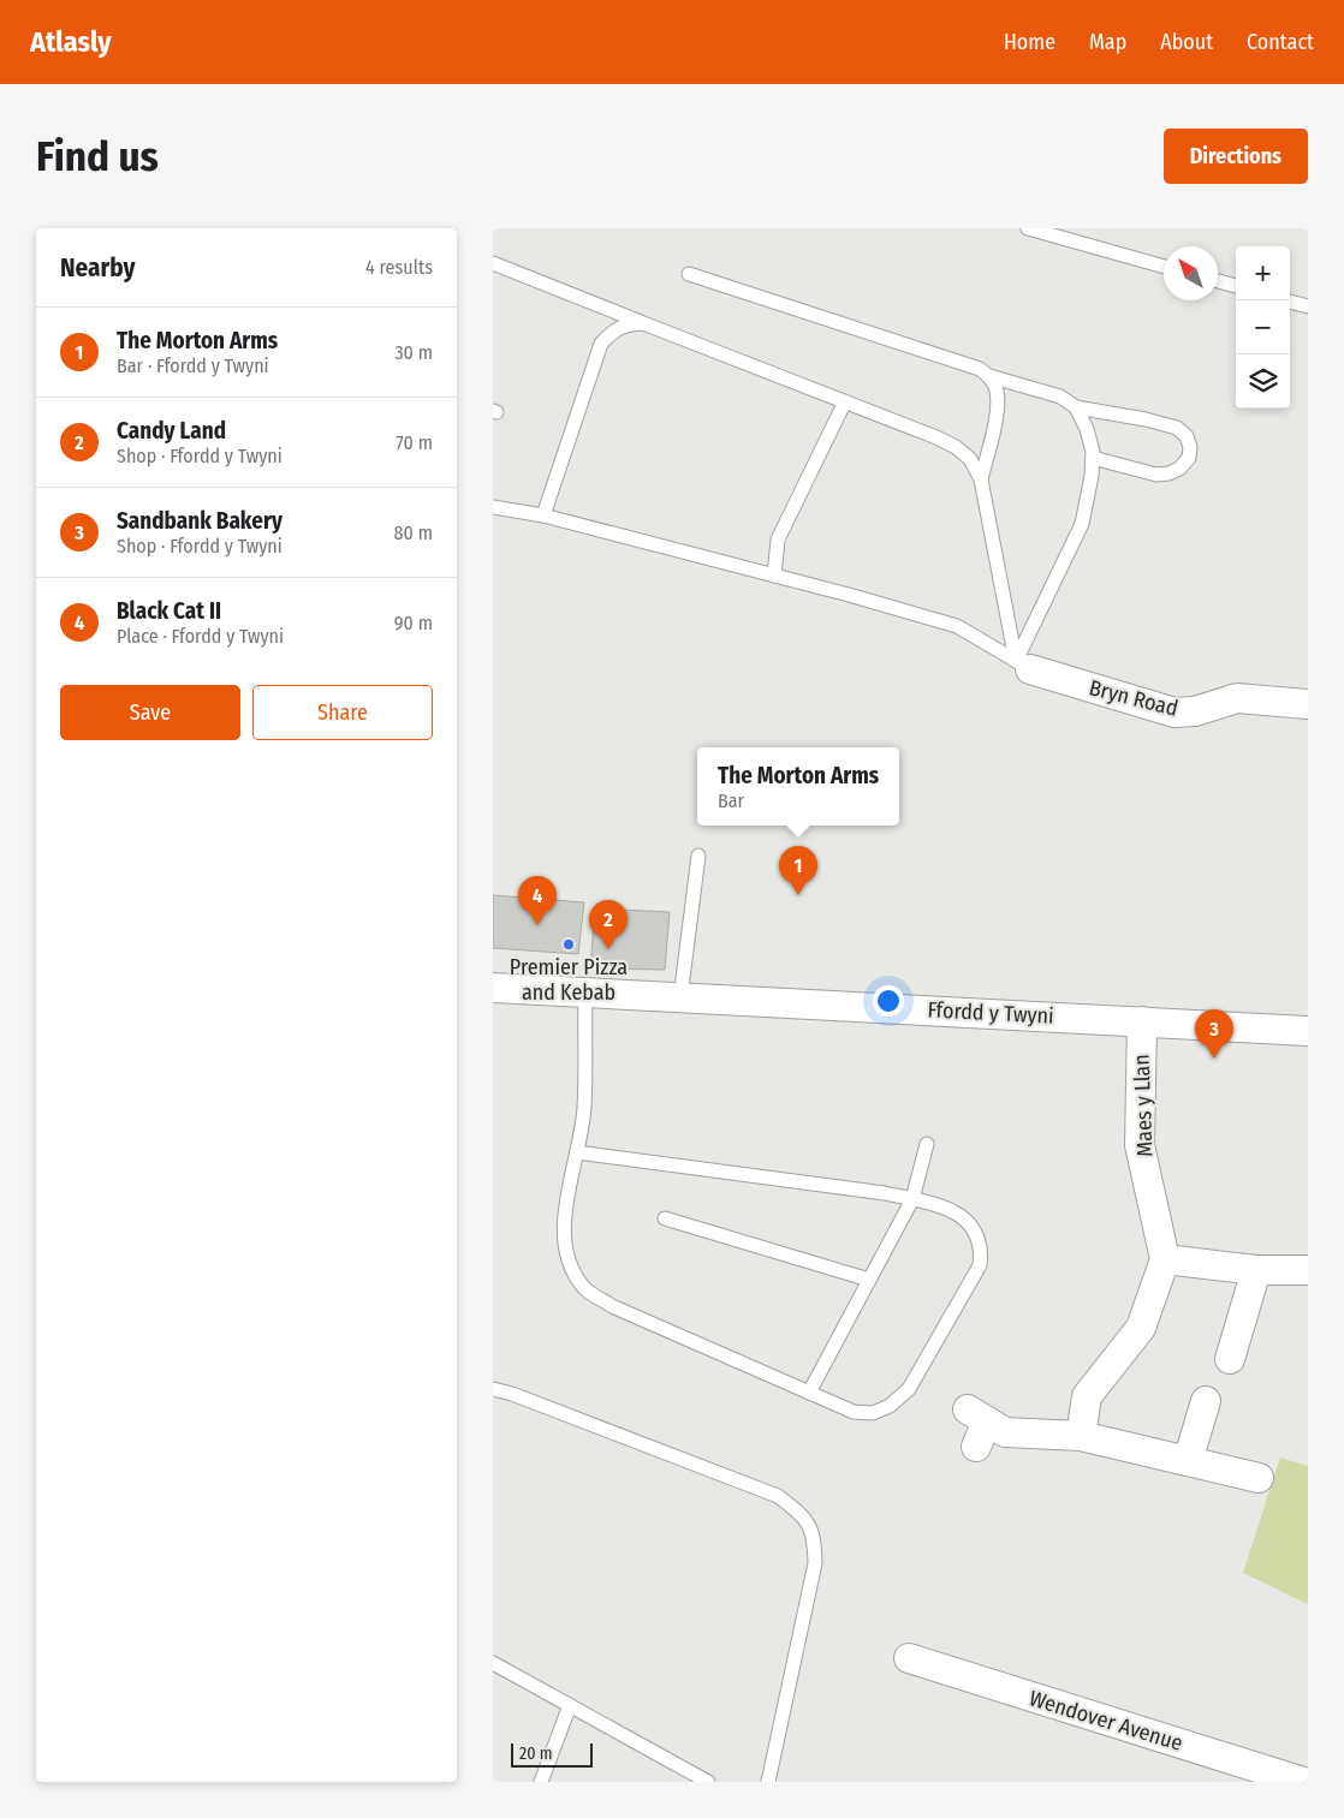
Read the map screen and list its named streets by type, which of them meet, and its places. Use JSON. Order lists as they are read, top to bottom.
{
  "streets": {
    "street": [
      "Bryn Road",
      "Ffordd y Twyni",
      "Maes y Llan",
      "Wendover Avenue"
    ]
  },
  "crossings": [
    ["Ffordd y Twyni", "Maes y Llan"]
  ],
  "places": ["Premier Pizza and Kebab"],
  "scale_bar": "20 m",
  "north": "top left",
  "page": {
    "header": "Atlasly",
    "nav": [
      "Home",
      "Map",
      "About",
      "Contact"
    ],
    "buttons": [
      "Directions",
      ["Save", "Share"]
    ],
    "title": "Find us",
    "heading": ["Nearby", "4 results"],
    "map_buttons": ["+", "−"],
    "list": [
      {
        "mark": "1",
        "name": "The Morton Arms",
        "note": "Bar · Ffordd y Twyni",
        "value": "30 m"
      },
      {
        "mark": "2",
        "name": "Candy Land",
        "note": "Shop · Ffordd y Twyni",
        "value": "70 m"
      },
      {
        "mark": "3",
        "name": "Sandbank Bakery",
        "note": "Shop · Ffordd y Twyni",
        "value": "80 m"
      },
      {
        "mark": "4",
        "name": "Black Cat II",
        "note": "Place · Ffordd y Twyni",
        "value": "90 m"
      }
    ],
    "popup": ["The Morton Arms", "Bar"],
    "pins": [
      "1",
      "4",
      "2",
      "3"
    ],
    "scale": "20 m"
  }
}
